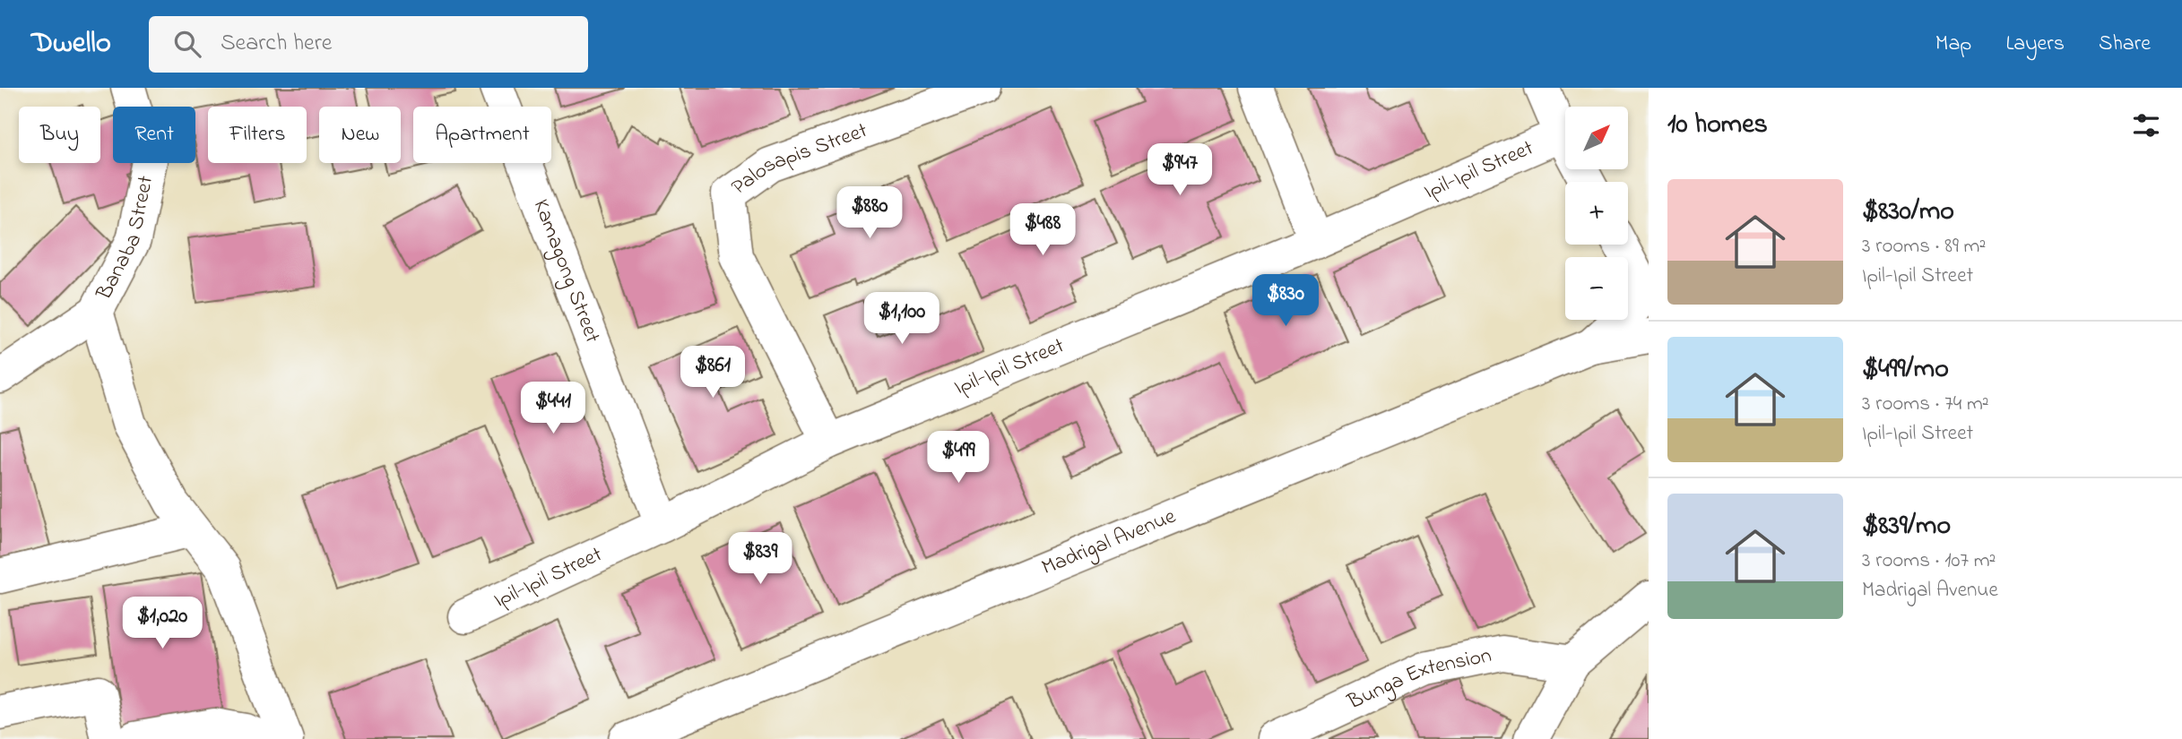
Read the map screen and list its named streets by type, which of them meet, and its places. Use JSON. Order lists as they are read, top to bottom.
{
  "streets": {
    "street": [
      "Palosapis Street",
      "Ipil-Ipil Street",
      "Banaba Street",
      "Kamagong Street",
      "Madrigal Avenue",
      "Bunga Extension"
    ]
  },
  "crossings": [
    ["Palosapis Street", "Ipil-Ipil Street"],
    ["Ipil-Ipil Street", "Kamagong Street"]
  ],
  "north": "top right",
  "page": {
    "header": "Dwello",
    "search": "Search here",
    "nav": ["Map", "Layers", "Share"],
    "heading": "10 homes",
    "map_buttons": ["+", "−"],
    "chip": [
      "Buy",
      "Rent",
      "Filters",
      "New",
      "Apartment"
    ],
    "price": [
      "$947",
      "$880",
      "$488",
      "$830",
      "$1,100",
      "$861",
      "$441",
      "$499",
      "$839",
      "$1,020"
    ],
    "list": [
      {
        "name": "$830/mo",
        "note": "3 rooms · 89 m² · Ipil-Ipil Street"
      },
      {
        "name": "$499/mo",
        "note": "3 rooms · 74 m² · Ipil-Ipil Street"
      },
      {
        "name": "$839/mo",
        "note": "3 rooms · 107 m² · Madrigal Avenue"
      }
    ]
  }
}
